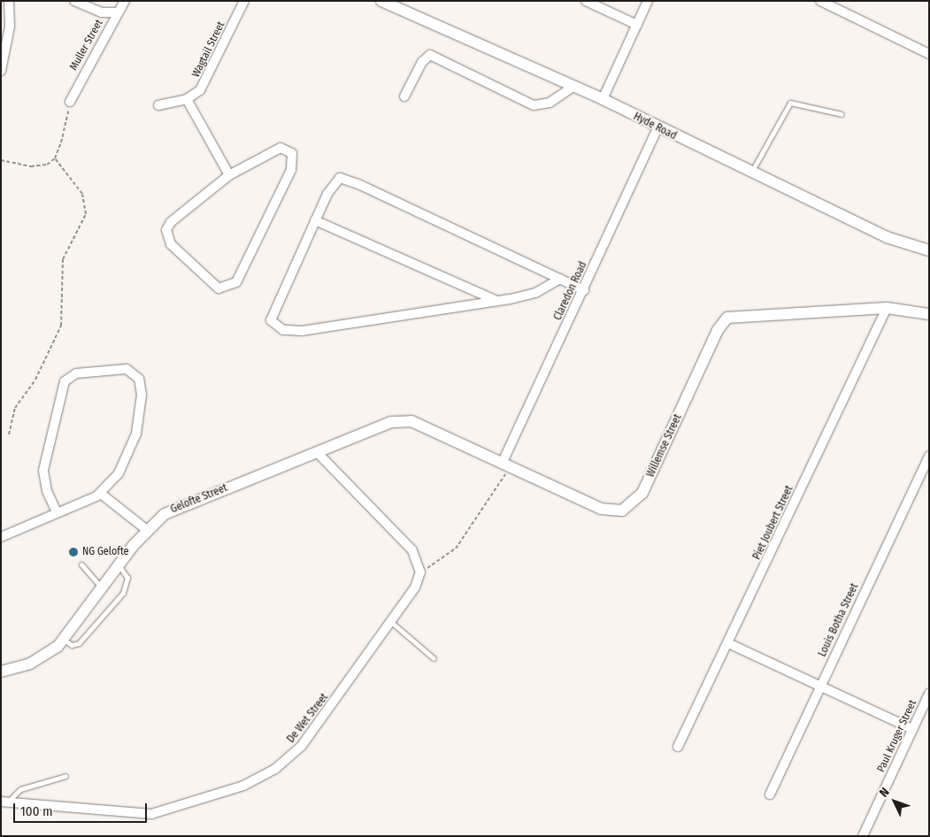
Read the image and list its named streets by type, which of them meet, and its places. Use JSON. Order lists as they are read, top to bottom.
{
  "streets": {
    "street": [
      "Muller Street",
      "Wagtail Street",
      "Hyde Road",
      "Claredon Road",
      "Willemse Street",
      "Gelofte Street",
      "Piet Joubert Street",
      "Louis Botha Street",
      "De Wet Street",
      "Paul Kruger Street"
    ]
  },
  "crossings": [
    ["Hyde Road", "Claredon Road"],
    ["Claredon Road", "Willemse Street"],
    ["Willemse Street", "Gelofte Street"],
    ["Willemse Street", "Piet Joubert Street"]
  ],
  "places": ["NG Gelofte"],
  "scale_bar": "100 m",
  "north": "top left"
}
